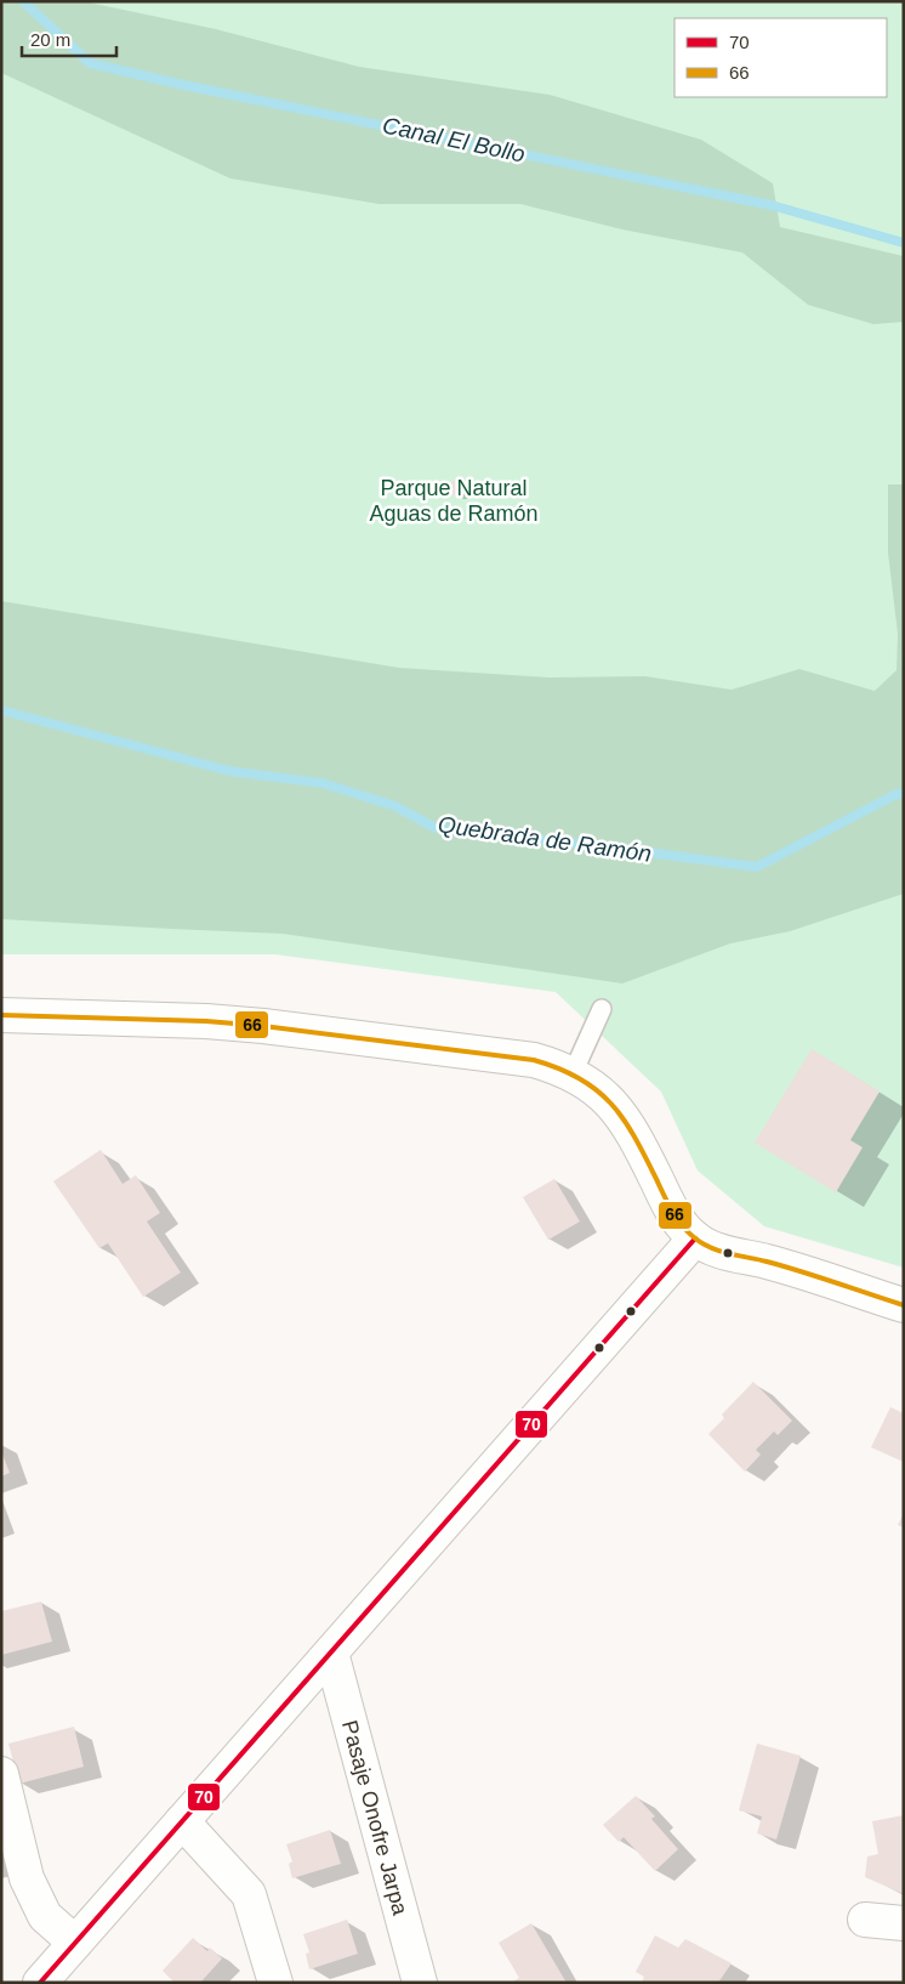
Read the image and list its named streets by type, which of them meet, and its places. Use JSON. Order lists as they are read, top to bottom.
{
  "streets": {
    "street": ["Pasaje Onofre Jarpa"]
  },
  "water": ["Canal El Bollo", "Quebrada de Ramón"],
  "parks": ["Parque Natural Aguas de Ramón"],
  "lines": ["transit line 66", "transit line 70"],
  "legend": ["70", "66"],
  "scale_bar": "20 m"
}
